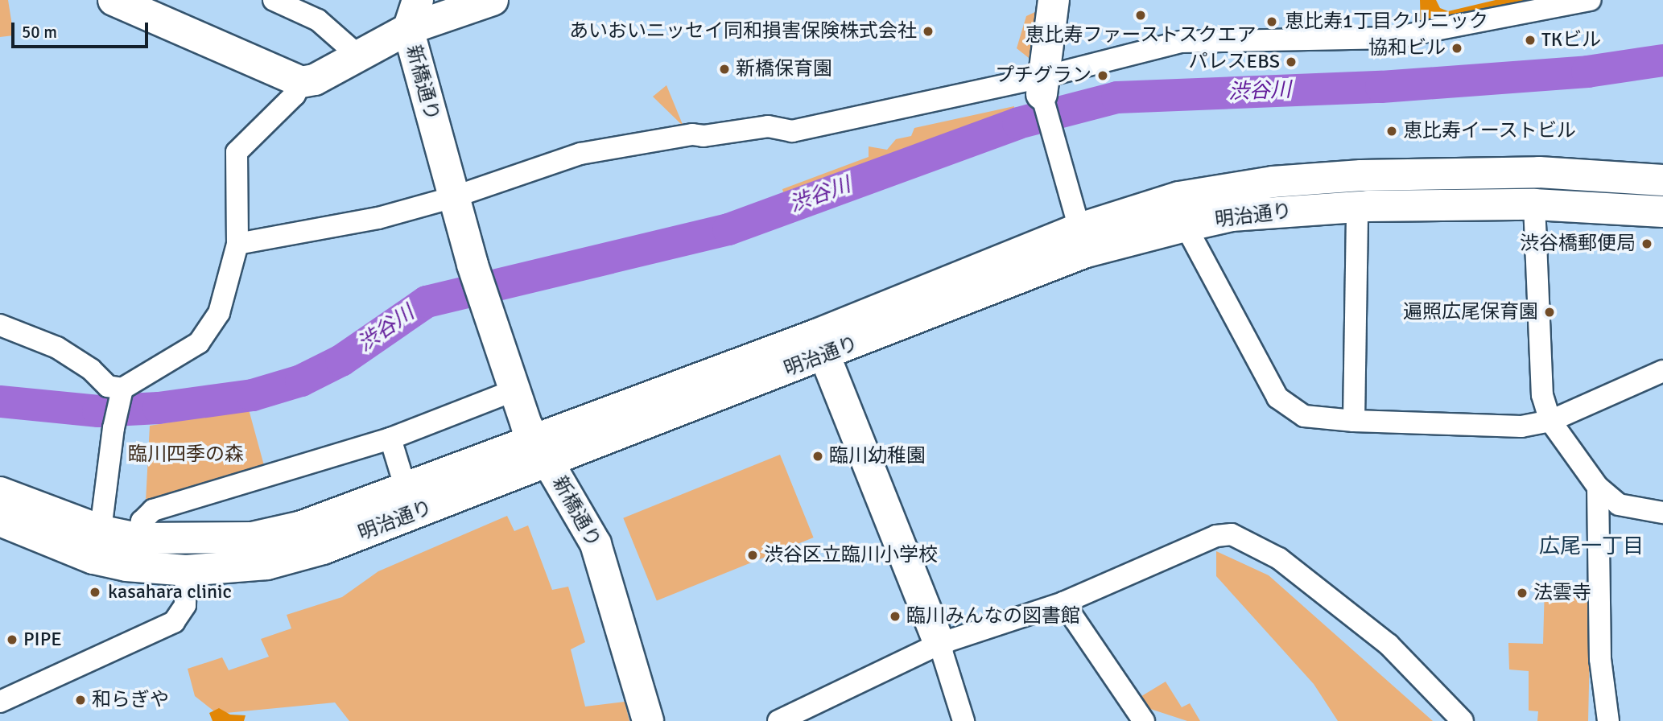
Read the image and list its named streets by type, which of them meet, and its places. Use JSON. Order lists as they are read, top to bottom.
{
  "streets": {
    "main road": ["新橋通り", "明治通り"]
  },
  "crossings": [
    ["新橋通り", "明治通り"]
  ],
  "districts": ["広尾一丁目"],
  "water": ["渋谷川"],
  "parks": ["臨川四季の森"],
  "places": [
    "恵比寿ファーストスクエア",
    "恵比寿1丁目クリニック",
    "あいおいニッセイ同和損害保険株式会社",
    "TKビル",
    "協和ビル",
    "パレスEBS",
    "新橋保育園",
    "プチグラン",
    "恵比寿イーストビル",
    "渋谷橋郵便局",
    "遍照広尾保育園",
    "臨川幼稚園",
    "渋谷区立臨川小学校",
    "kasahara clinic",
    "法雲寺",
    "臨川みんなの図書館",
    "PIPE",
    "和らぎや"
  ],
  "scale_bar": "50 m"
}
